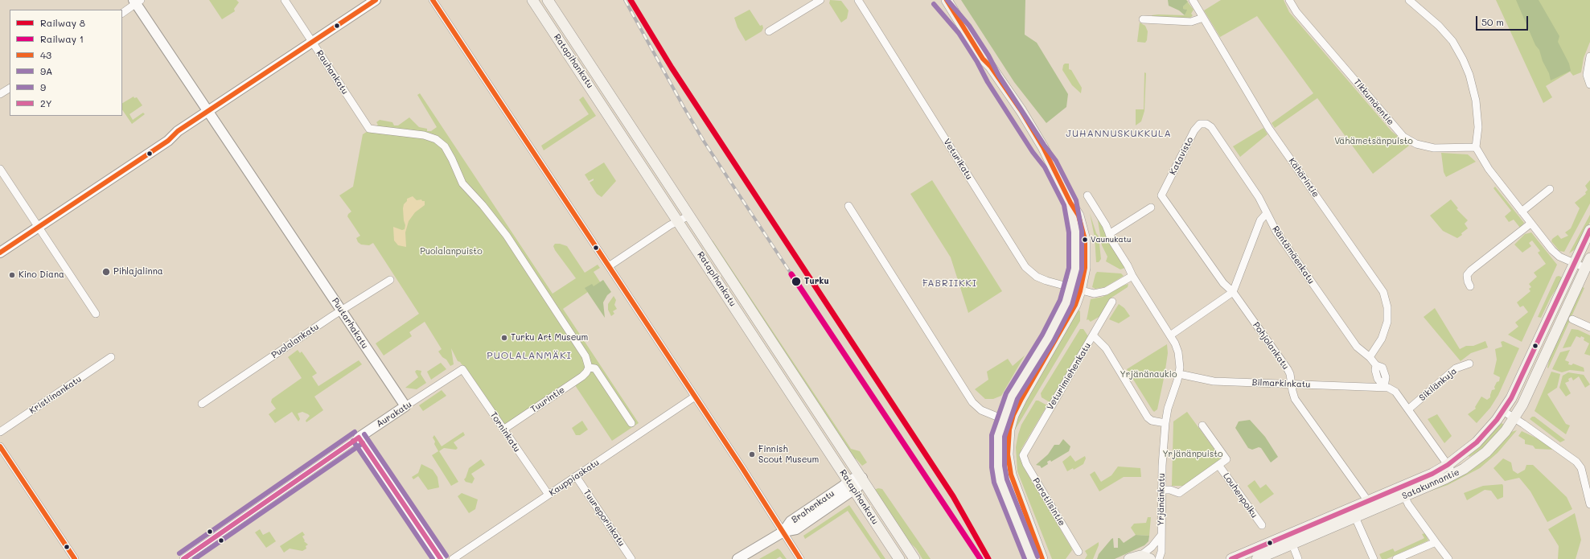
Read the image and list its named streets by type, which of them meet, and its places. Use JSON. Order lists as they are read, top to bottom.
{
  "streets": {
    "main road": ["Ratapihankatu", "Satakunnantie"],
    "street": [
      "Rauhankatu",
      "Tikkumäentie",
      "Katavisto",
      "Veturikatu",
      "Kähärintie",
      "Räntämäenkatu",
      "Puutarhakatu",
      "Puolalankatu",
      "Pohjolankatu",
      "Veturimiehenkatu",
      "Bilmarkinkatu",
      "Sikilänkuja",
      "Kristiinankatu",
      "Tuurintie",
      "Aurakatu",
      "Torninkatu",
      "Kauppiaskatu",
      "Louhenpolku",
      "Yrjänänkatu",
      "Paratiisintie",
      "Brahenkatu",
      "Tuureporinkatu"
    ]
  },
  "crossings": [
    ["Ratapihankatu", "Brahenkatu"],
    ["Rauhankatu", "Tuurintie"],
    ["Katavisto", "Räntämäenkatu"],
    ["Katavisto", "Pohjolankatu"],
    ["Veturikatu", "Yrjänänkatu"],
    ["Kähärintie", "Räntämäenkatu"],
    ["Räntämäenkatu", "Bilmarkinkatu"],
    ["Puutarhakatu", "Puolalankatu"],
    ["Puutarhakatu", "Aurakatu"],
    ["Pohjolankatu", "Bilmarkinkatu"],
    ["Pohjolankatu", "Satakunnantie"],
    ["Veturimiehenkatu", "Paratiisintie"],
    ["Bilmarkinkatu", "Yrjänänkatu"],
    ["Tuurintie", "Torninkatu"],
    ["Aurakatu", "Torninkatu"],
    ["Torninkatu", "Kauppiaskatu"],
    ["Kauppiaskatu", "Tuureporinkatu"]
  ],
  "districts": ["JUHANNUSKUKKULA", "FABRIIKKI", "PUOLALANMÄKI"],
  "parks": [
    "Vähämetsänpuisto",
    "Puolalanpuisto",
    "Yrjänänaukio",
    "Yrjänänpuisto"
  ],
  "places": [
    "Vaunukatu",
    "Pihlajalinna",
    "Kino Diana",
    "Turku",
    "Turku Art Museum",
    "Finnish Scout Museum"
  ],
  "lines": [
    "rail line 8",
    "transit line 43",
    "transit line 9",
    "transit line 9A",
    "transit line 2Y",
    "rail line 1"
  ],
  "legend": [
    "Railway 8",
    "Railway 1",
    "43",
    "9A",
    "9",
    "2Y"
  ],
  "scale_bar": "50 m"
}
